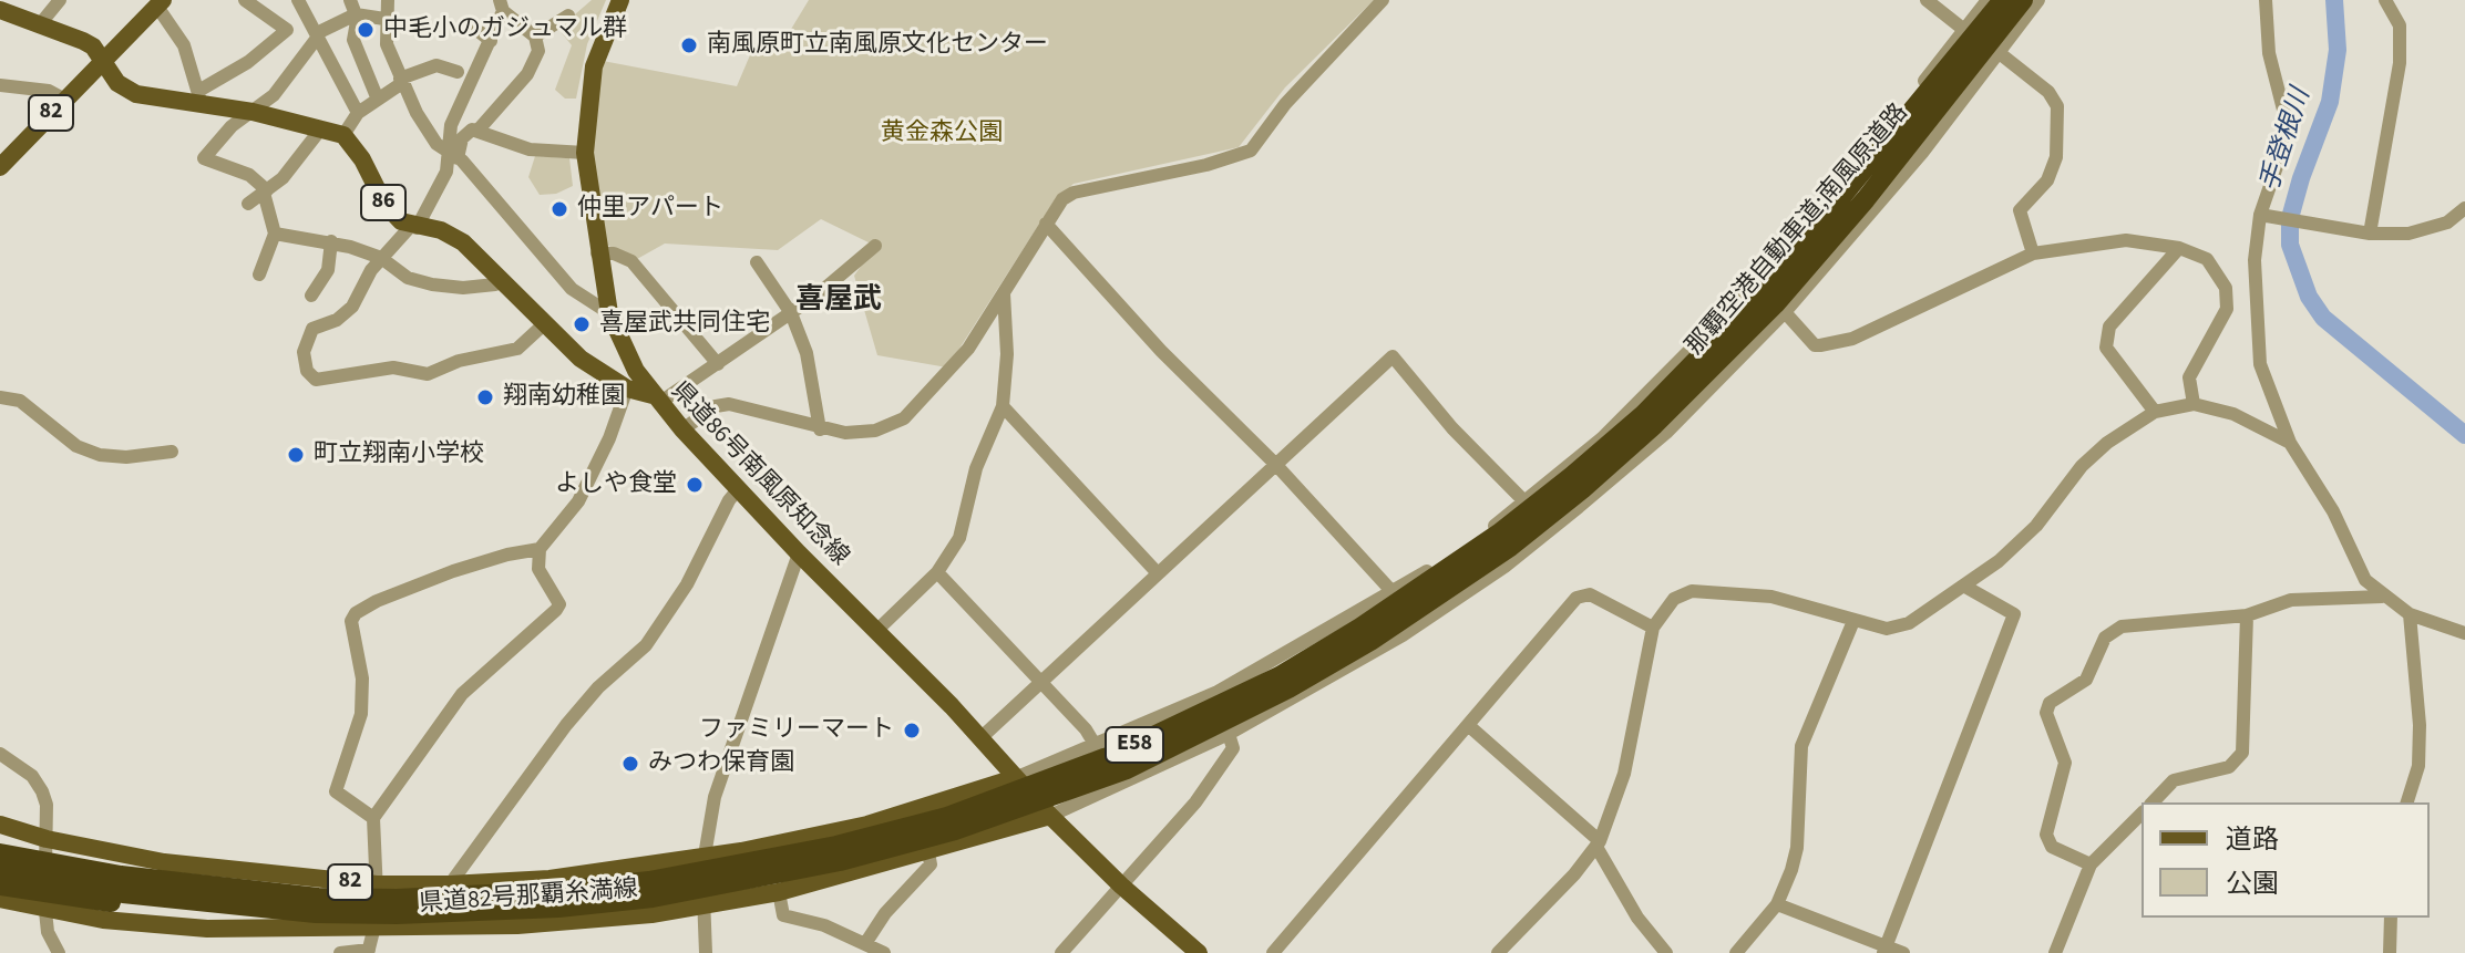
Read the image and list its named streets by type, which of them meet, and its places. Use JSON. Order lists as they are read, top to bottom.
{
  "streets": {
    "highway": ["那覇空港自動車道;南風原道路", "E58"],
    "main road": [
      "82",
      "86",
      "県道86号南風原知念線",
      "県道82号那覇糸満線"
    ]
  },
  "crossings": [
    ["県道86号南風原知念線", "県道82号那覇糸満線"]
  ],
  "districts": ["喜屋武"],
  "water": ["手登根川"],
  "parks": ["黄金森公園"],
  "places": [
    "中毛小のガジュマル群",
    "南風原町立南風原文化センター",
    "仲里アパート",
    "喜屋武共同住宅",
    "翔南幼稚園",
    "町立翔南小学校",
    "よしや食堂",
    "ファミリーマート",
    "みつわ保育園"
  ],
  "legend": ["道路", "公園"]
}
